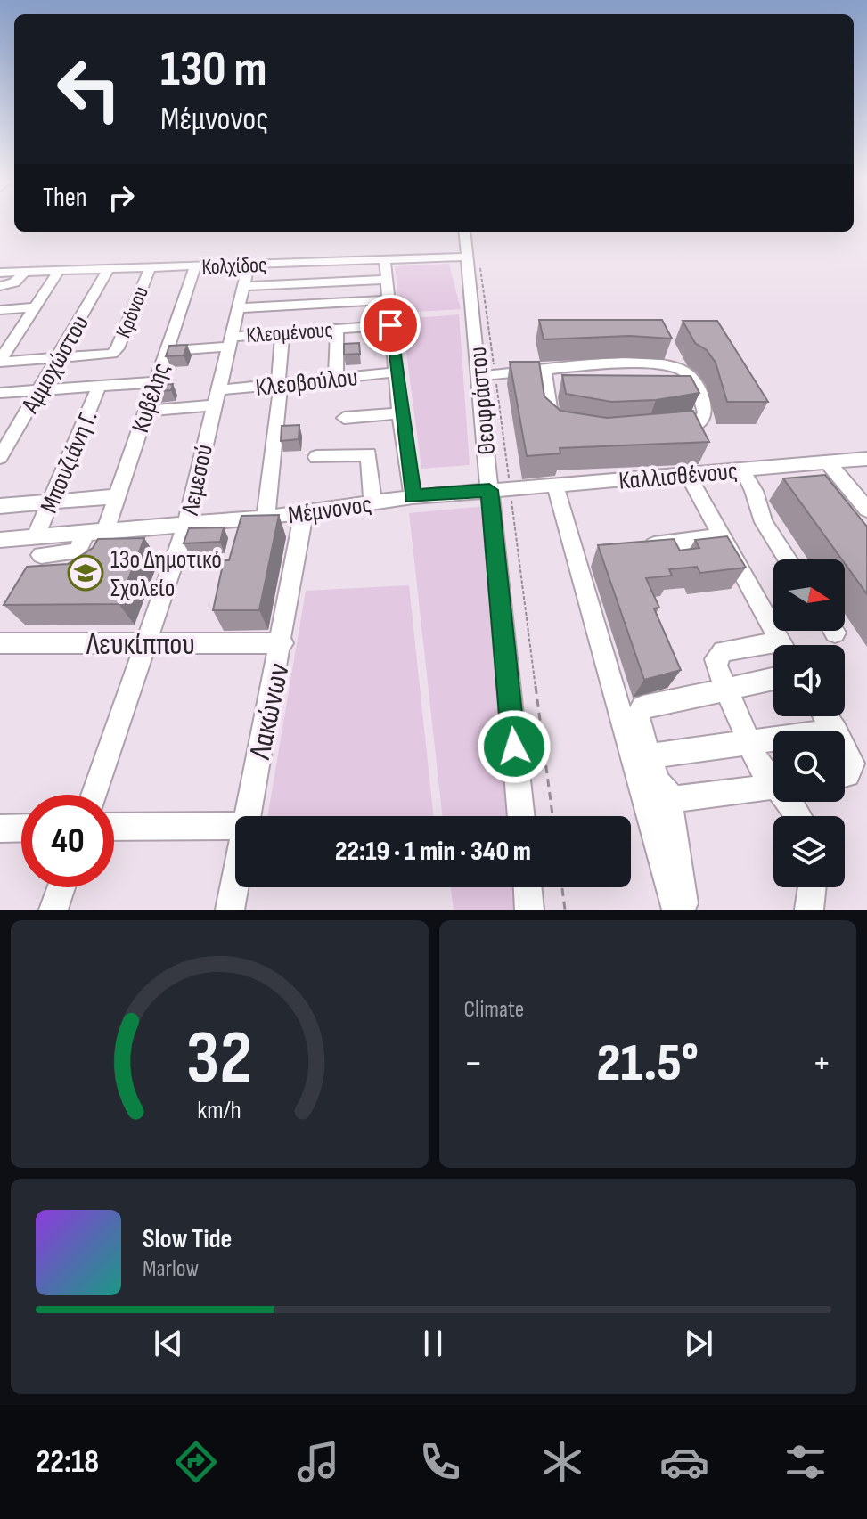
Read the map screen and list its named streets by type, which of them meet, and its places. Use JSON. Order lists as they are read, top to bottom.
{
  "streets": {
    "street": [
      "Κολχίδος",
      "Κρόνου",
      "Κλεομένους",
      "Αμμοχώστου",
      "Κλεοβούλου",
      "Κυβέλης",
      "Θεοφράστου",
      "Μπουζιάνη Γ.",
      "Καλλισθένους",
      "Λεμεσού",
      "Μέμνονος",
      "Λευκίππου",
      "Λακώνων"
    ]
  },
  "crossings": [
    ["Κολχίδος", "Κρόνου"],
    ["Κολχίδος", "Αμμοχώστου"],
    ["Κολχίδος", "Κυβέλης"],
    ["Κολχίδος", "Θεοφράστου"],
    ["Κολχίδος", "Λεμεσού"],
    ["Κρόνου", "Αμμοχώστου"],
    ["Κλεομένους", "Κυβέλης"],
    ["Κλεομένους", "Λεμεσού"],
    ["Κλεοβούλου", "Κυβέλης"],
    ["Κλεοβούλου", "Λεμεσού"],
    ["Κυβέλης", "Μέμνονος"],
    ["Θεοφράστου", "Καλλισθένους"],
    ["Θεοφράστου", "Μέμνονος"],
    ["Μπουζιάνη Γ.", "Μέμνονος"],
    ["Καλλισθένους", "Μέμνονος"],
    ["Λεμεσού", "Μέμνονος"],
    ["Λεμεσού", "Λευκίππου"],
    ["Μέμνονος", "Λακώνων"],
    ["Λευκίππου", "Λακώνων"]
  ],
  "places": {
    "school or university": ["13ο Δημοτικό Σχολείο"]
  },
  "north": "right",
  "page": {
    "turn": ["130 m", "Μέμνονος"],
    "then": "Then",
    "limit": "40",
    "trip": "22:19 · 1 min · 340 m",
    "tile": "Climate",
    "heat": ["−", "21.5°", "+"],
    "song": ["Slow Tide", "Marlow"],
    "tabs": "22:18",
    "gauge": ["32", "km/h"]
  }
}
